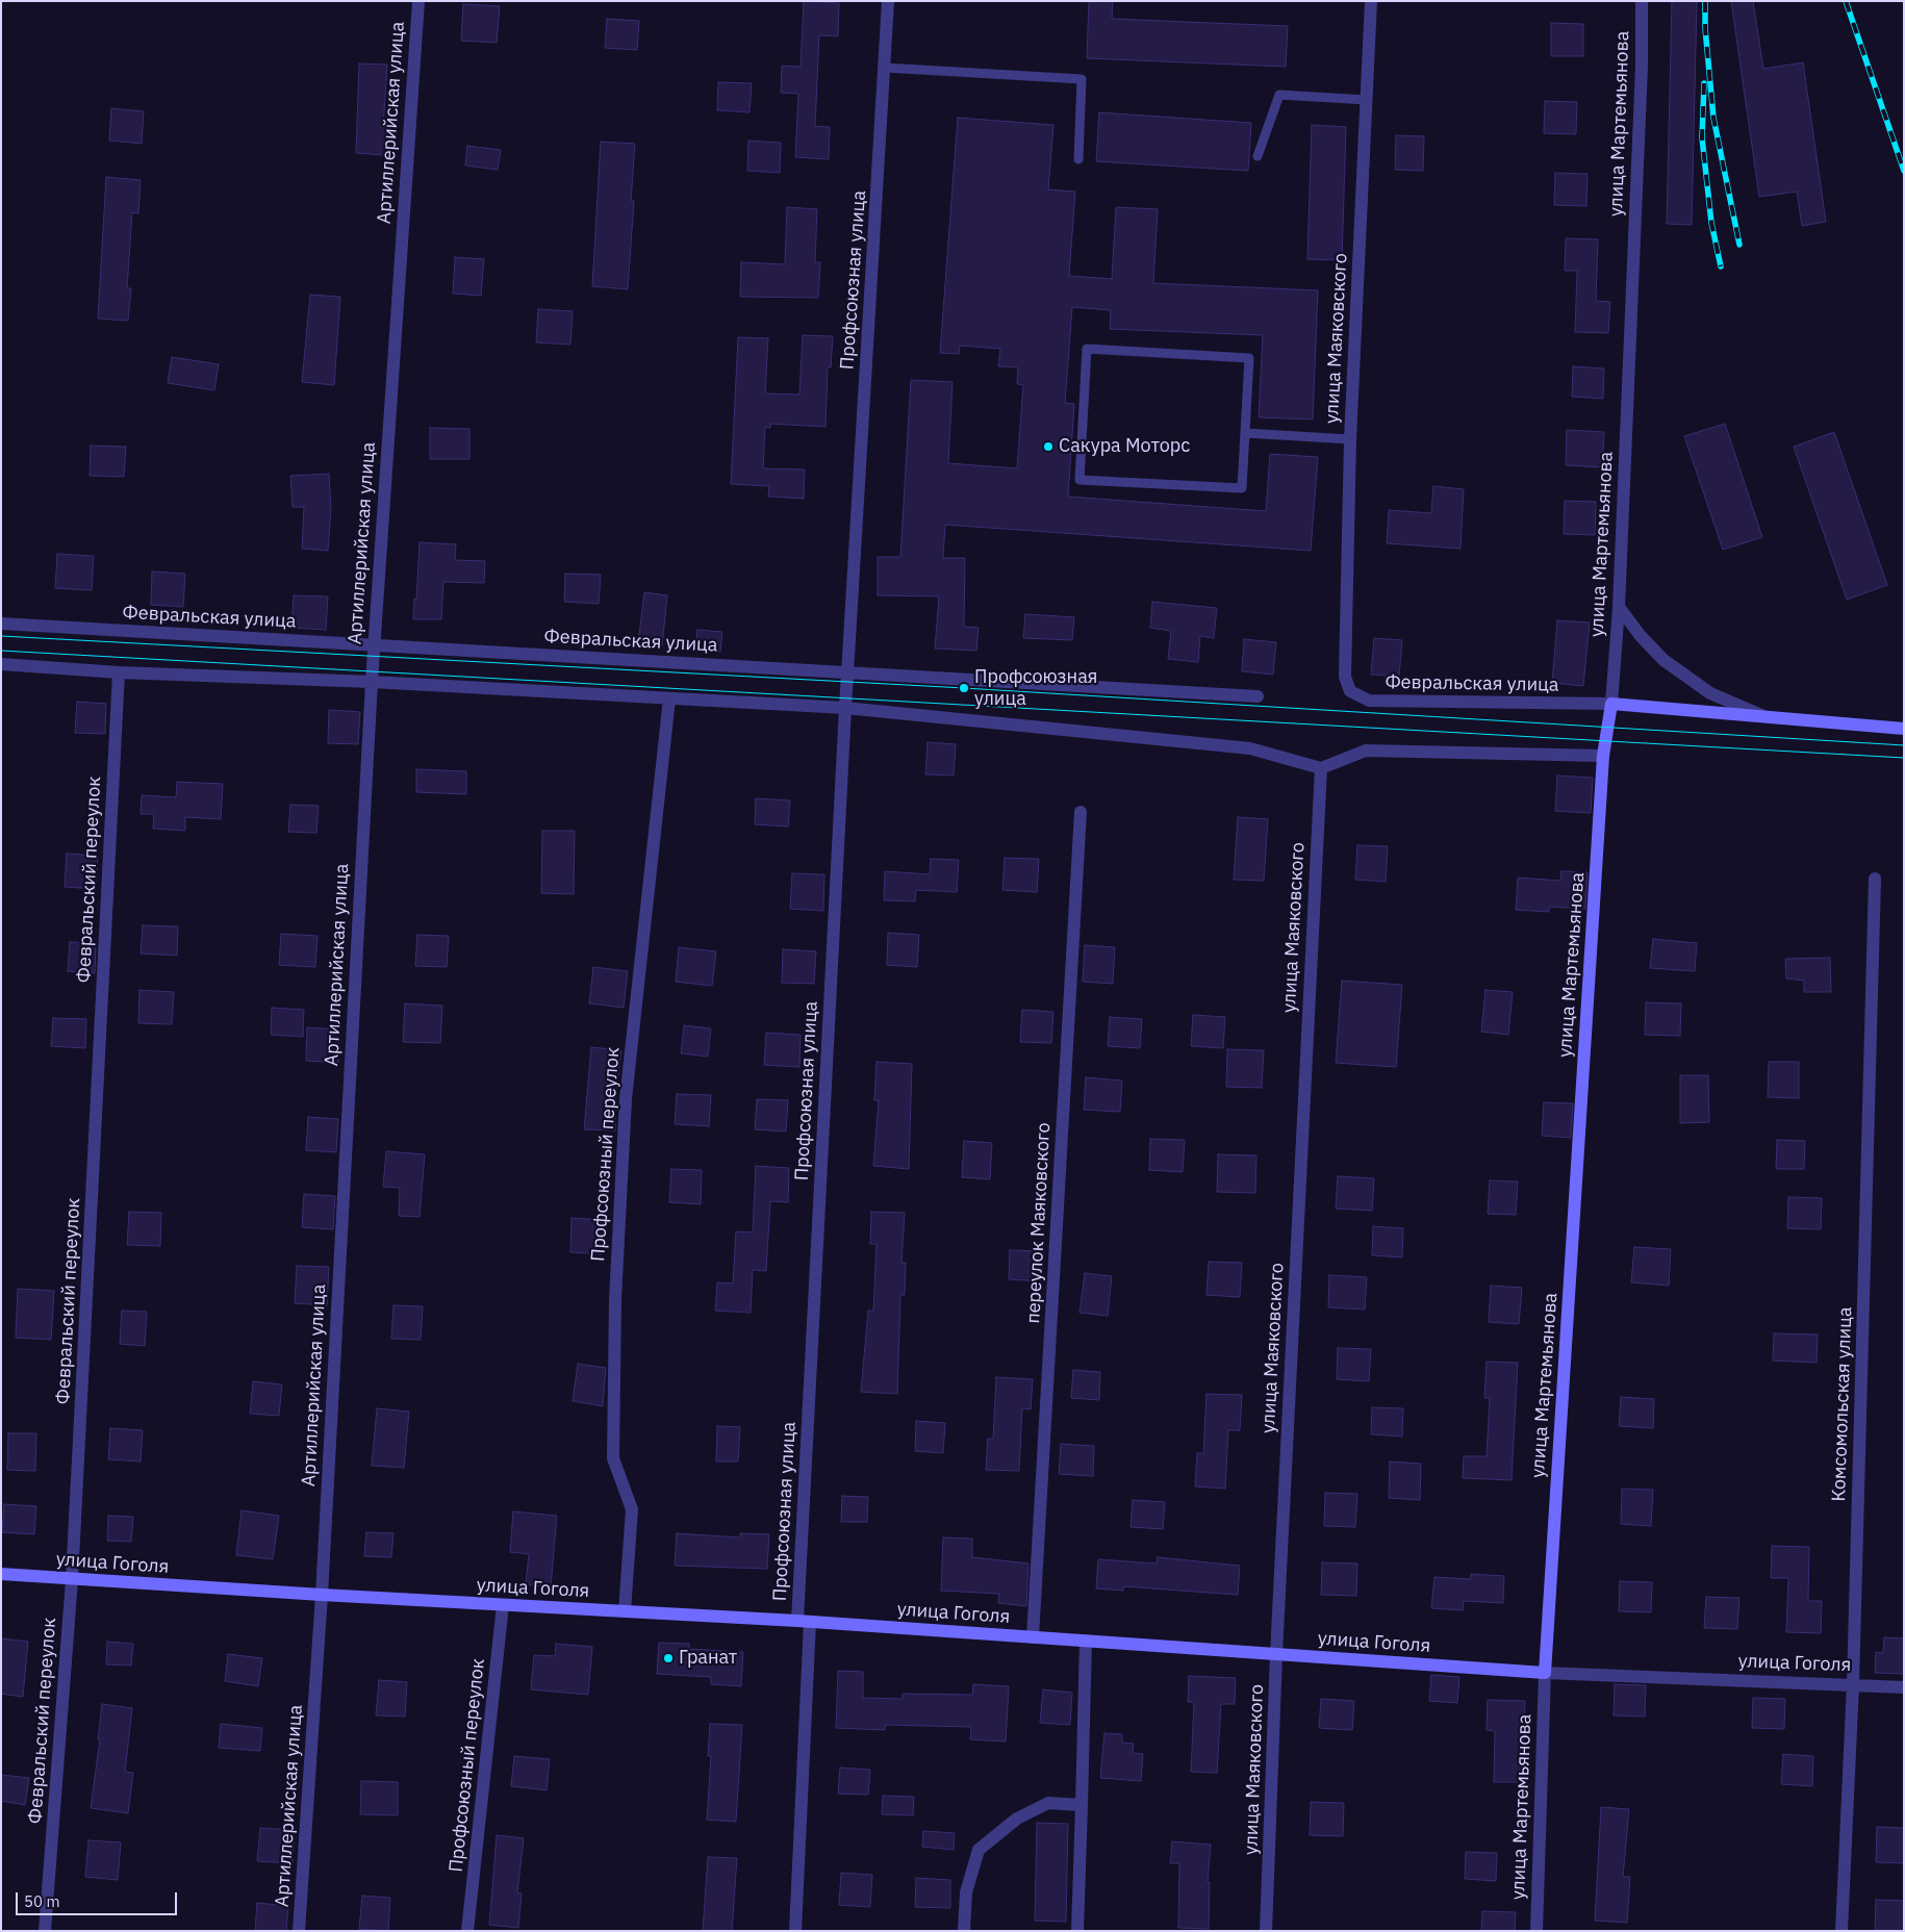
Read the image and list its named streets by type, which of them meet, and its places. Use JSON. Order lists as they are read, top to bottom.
{
  "streets": {
    "main road": ["улица Мартемьянова", "улица Гоголя"],
    "street": [
      "Артиллерийская улица",
      "Профсоюзная улица",
      "улица Маяковского",
      "Февральская улица",
      "Февральский переулок",
      "Профсоюзный переулок",
      "переулок Маяковского",
      "Комсомольская улица"
    ]
  },
  "crossings": [
    ["Артиллерийская улица", "Февральская улица"],
    ["Артиллерийская улица", "улица Гоголя"],
    ["улица Мартемьянова", "Февральская улица"],
    ["улица Мартемьянова", "улица Гоголя"],
    ["Профсоюзная улица", "Февральская улица"],
    ["Профсоюзная улица", "улица Гоголя"],
    ["улица Маяковского", "Февральская улица"],
    ["улица Маяковского", "улица Гоголя"],
    ["Февральский переулок", "улица Гоголя"],
    ["Профсоюзный переулок", "улица Гоголя"],
    ["переулок Маяковского", "улица Гоголя"],
    ["Комсомольская улица", "улица Гоголя"]
  ],
  "places": ["Сакура Моторс", "Профсоюзная улица", "Гранат"],
  "scale_bar": "50 m"
}
